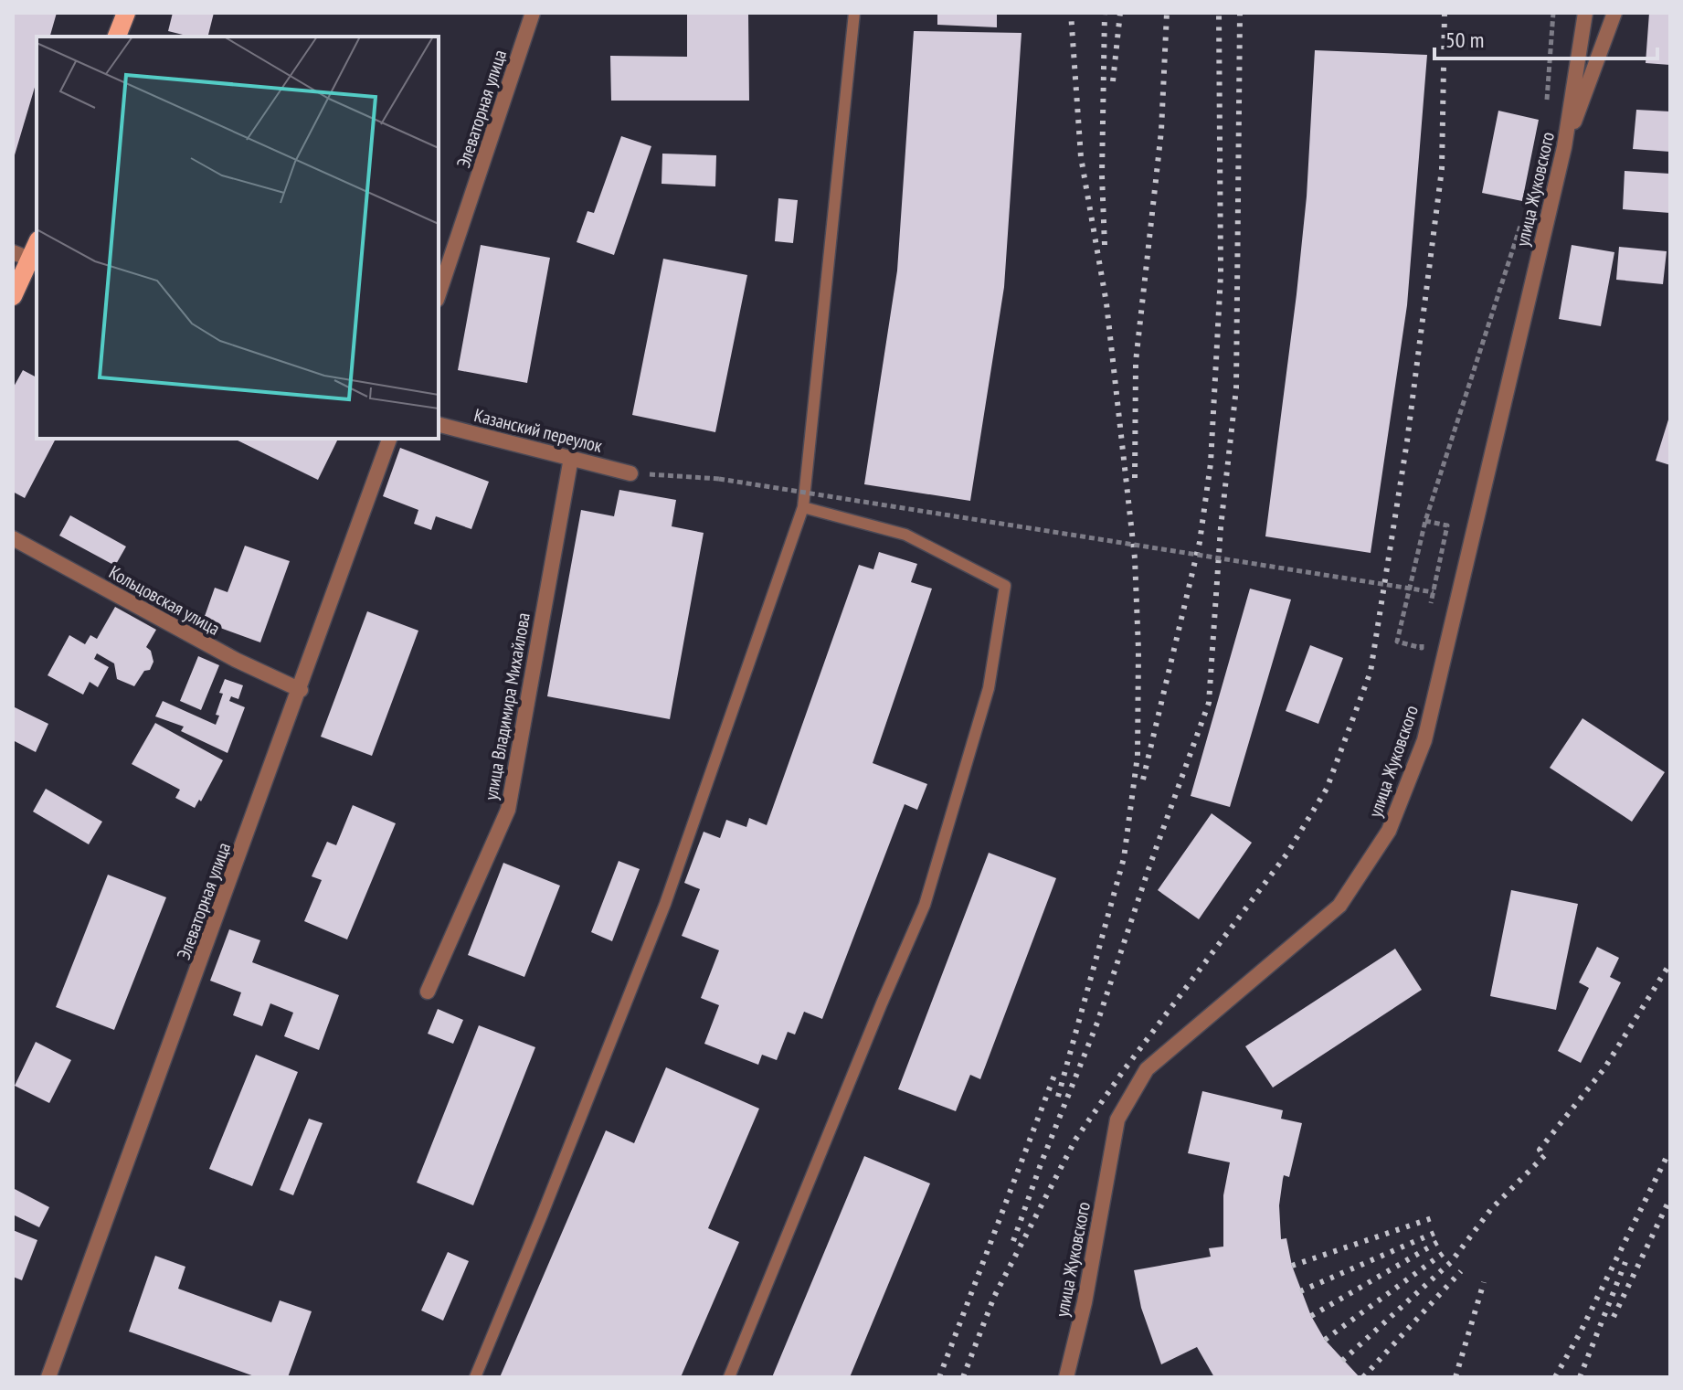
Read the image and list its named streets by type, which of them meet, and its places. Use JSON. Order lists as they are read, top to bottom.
{
  "streets": {
    "street": [
      "Элеваторная улица",
      "улица Жуковского",
      "Казанский переулок",
      "Кольцовская улица",
      "улица Владимира Михайлова"
    ]
  },
  "crossings": [
    ["Элеваторная улица", "Кольцовская улица"],
    ["Казанский переулок", "улица Владимира Михайлова"]
  ],
  "scale_bar": "50 m"
}
